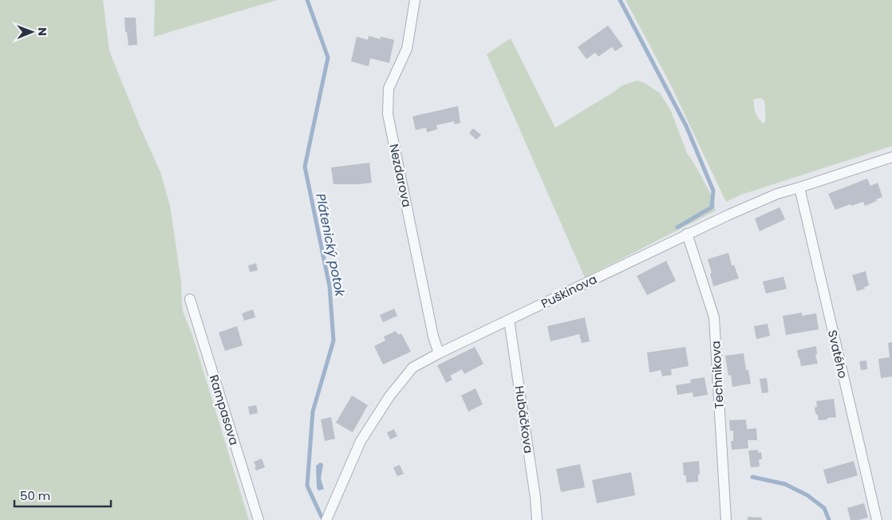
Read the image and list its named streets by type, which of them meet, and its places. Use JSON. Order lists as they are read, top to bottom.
{
  "streets": {
    "street": [
      "Nezdarova",
      "Puškinova",
      "Svatého",
      "Technikova",
      "Rampasova",
      "Hubáčkova"
    ]
  },
  "crossings": [
    ["Nezdarova", "Puškinova"],
    ["Puškinova", "Svatého"],
    ["Puškinova", "Technikova"],
    ["Puškinova", "Hubáčkova"]
  ],
  "water": ["Plátenický potok"],
  "scale_bar": "50 m",
  "north": "right"
}
